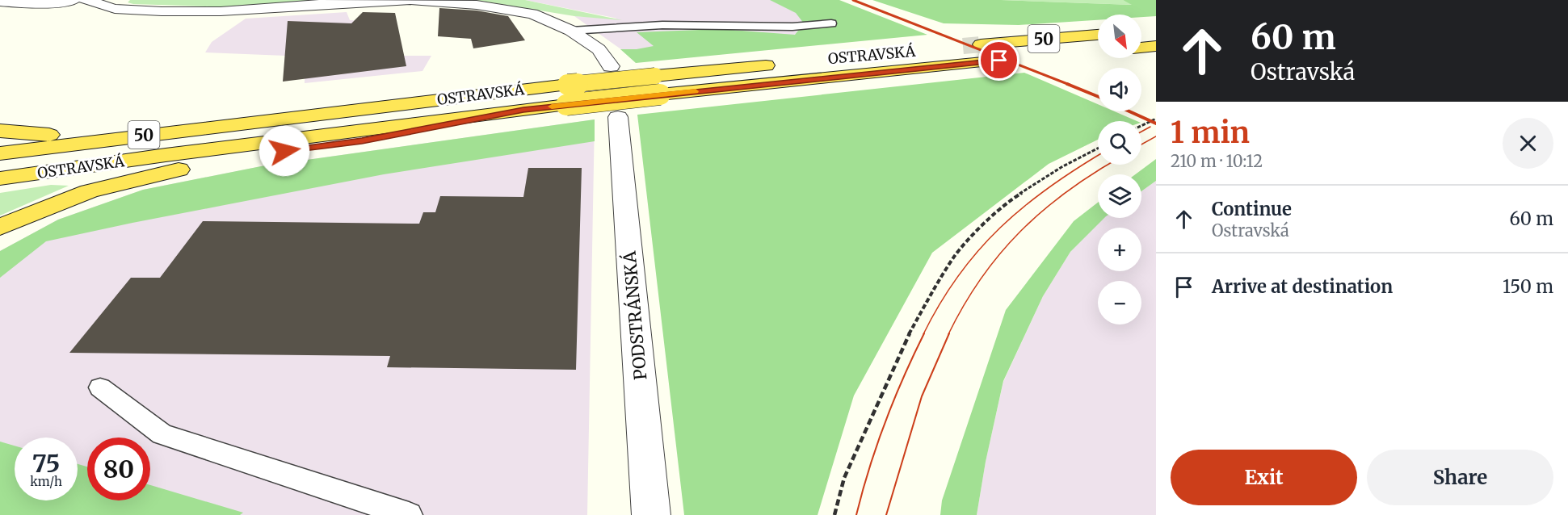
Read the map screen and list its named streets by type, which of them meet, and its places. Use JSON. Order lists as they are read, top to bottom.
{
  "streets": {
    "highway": ["50", "OSTRAVSKÁ"],
    "street": ["PODSTRÁNSKÁ"]
  },
  "crossings": [
    ["50", "OSTRAVSKÁ"]
  ],
  "north": "bottom right",
  "page": {
    "turn": ["60 m", "Ostravská"],
    "map_buttons": ["+", "−"],
    "heading": ["1 min", "210 m · 10:12"],
    "list": [
      {
        "name": "Continue",
        "note": "Ostravská",
        "value": "60 m"
      },
      {
        "name": "Arrive at destination",
        "value": "150 m"
      }
    ],
    "speed": "75 km/h",
    "limit": "80",
    "buttons": ["Exit", "Share"]
  }
}
